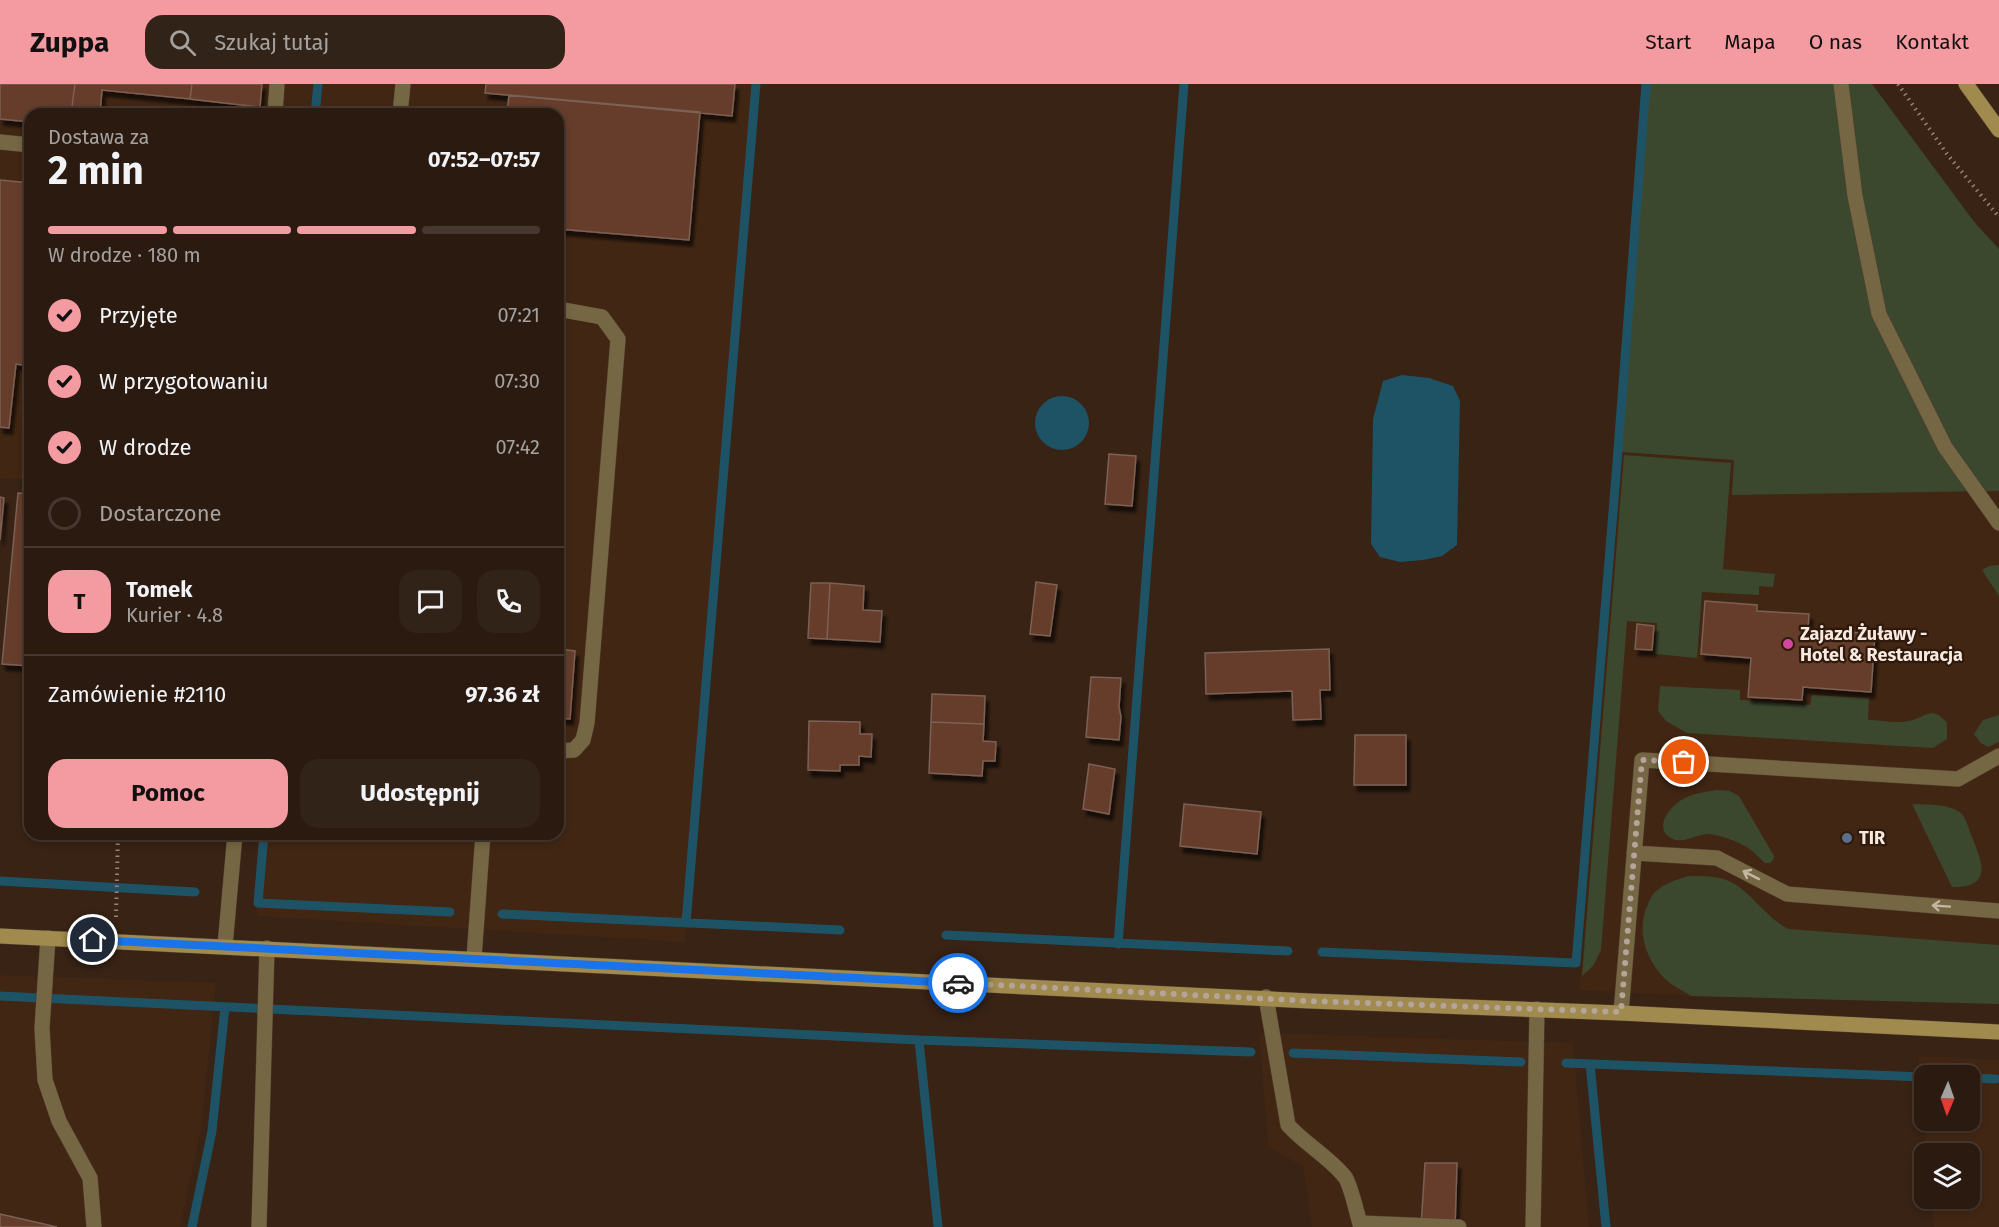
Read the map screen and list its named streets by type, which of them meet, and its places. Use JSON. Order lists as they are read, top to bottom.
{
  "places": ["Zajazd Żuławy - Hotel & Restauracja", "TIR"],
  "north": "bottom",
  "page": {
    "header": "Zuppa",
    "search": "Szukaj tutaj",
    "nav": [
      "Start",
      "Mapa",
      "O nas",
      "Kontakt"
    ],
    "heading": ["2 min", "Dostawa za", "07:52–07:57"],
    "panel": [
      "Tomek",
      "Kurier · 4.8",
      "Zamówienie #2110",
      "97.36 zł"
    ],
    "bar": "W drodze · 180 m",
    "list": [
      ["Przyjęte", "07:21"],
      ["W przygotowaniu", "07:30"],
      ["W drodze", "07:42"],
      "Dostarczone"
    ],
    "round": "T",
    "buttons": ["Pomoc", "Udostępnij"]
  }
}
